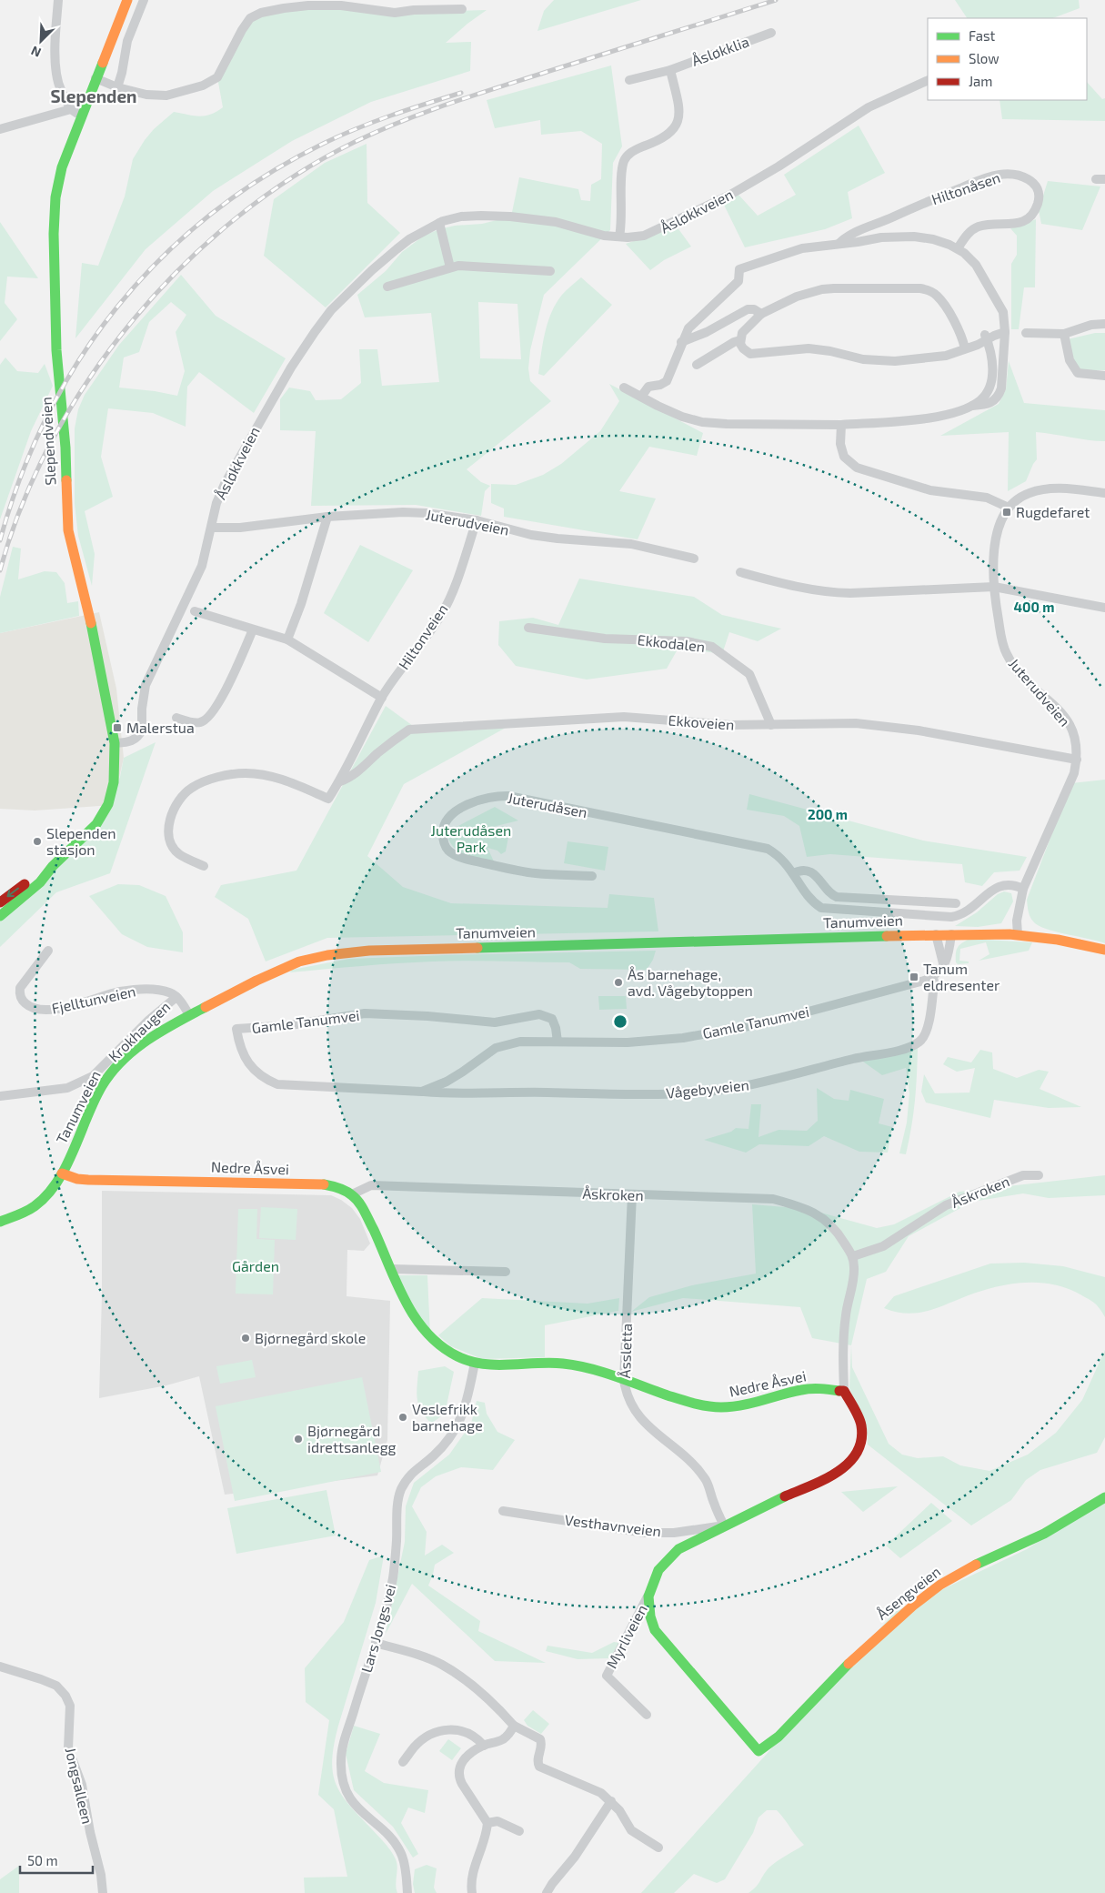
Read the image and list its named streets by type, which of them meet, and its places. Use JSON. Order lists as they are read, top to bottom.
{
  "streets": {
    "main road": [
      "Slependveien",
      "Tanumveien",
      "Nedre Åsvei",
      "Åsengveien"
    ],
    "street": [
      "Åsløkklia",
      "Hiltonåsen",
      "Åsløkkveien",
      "Juterudveien",
      "Hiltonveien",
      "Ekkodalen",
      "Ekkoveien",
      "Juterudåsen",
      "Fjelltunveien",
      "Gamle Tanumvei",
      "Krokhaugen",
      "Vågebyveien",
      "Åskroken",
      "Åssletta",
      "Vesthavnveien",
      "Lars Jongs vei",
      "Myrliveien",
      "Jongsalleen"
    ]
  },
  "crossings": [
    ["Åsløkkveien", "Slependveien"],
    ["Åsløkkveien", "Juterudveien"],
    ["Juterudveien", "Hiltonveien"],
    ["Juterudveien", "Ekkoveien"],
    ["Juterudveien", "Juterudåsen"],
    ["Juterudveien", "Tanumveien"],
    ["Hiltonveien", "Ekkoveien"],
    ["Ekkodalen", "Ekkoveien"],
    ["Tanumveien", "Nedre Åsvei"],
    ["Fjelltunveien", "Krokhaugen"],
    ["Gamle Tanumvei", "Vågebyveien"],
    ["Nedre Åsvei", "Åskroken"],
    ["Nedre Åsvei", "Åssletta"],
    ["Nedre Åsvei", "Lars Jongs vei"],
    ["Åskroken", "Åssletta"],
    ["Åssletta", "Vesthavnveien"],
    ["Åsengveien", "Myrliveien"]
  ],
  "districts": ["Slependen"],
  "parks": ["Juterudåsen Park", "Gården"],
  "places": {
    "transit": ["Rugdefaret", "Malerstua", "Tanum eldresenter"],
    "other": [
      "Slependen stasjon",
      "Ås barnehage, avd. Vågebytoppen",
      "Bjørnegård skole",
      "Veslefrikk barnehage",
      "Bjørnegård idrettsanlegg"
    ]
  },
  "legend": ["Fast", "Slow", "Jam"],
  "scale_bar": "50 m",
  "north": "bottom left",
  "rings": ["400 m", "200 m"]
}
